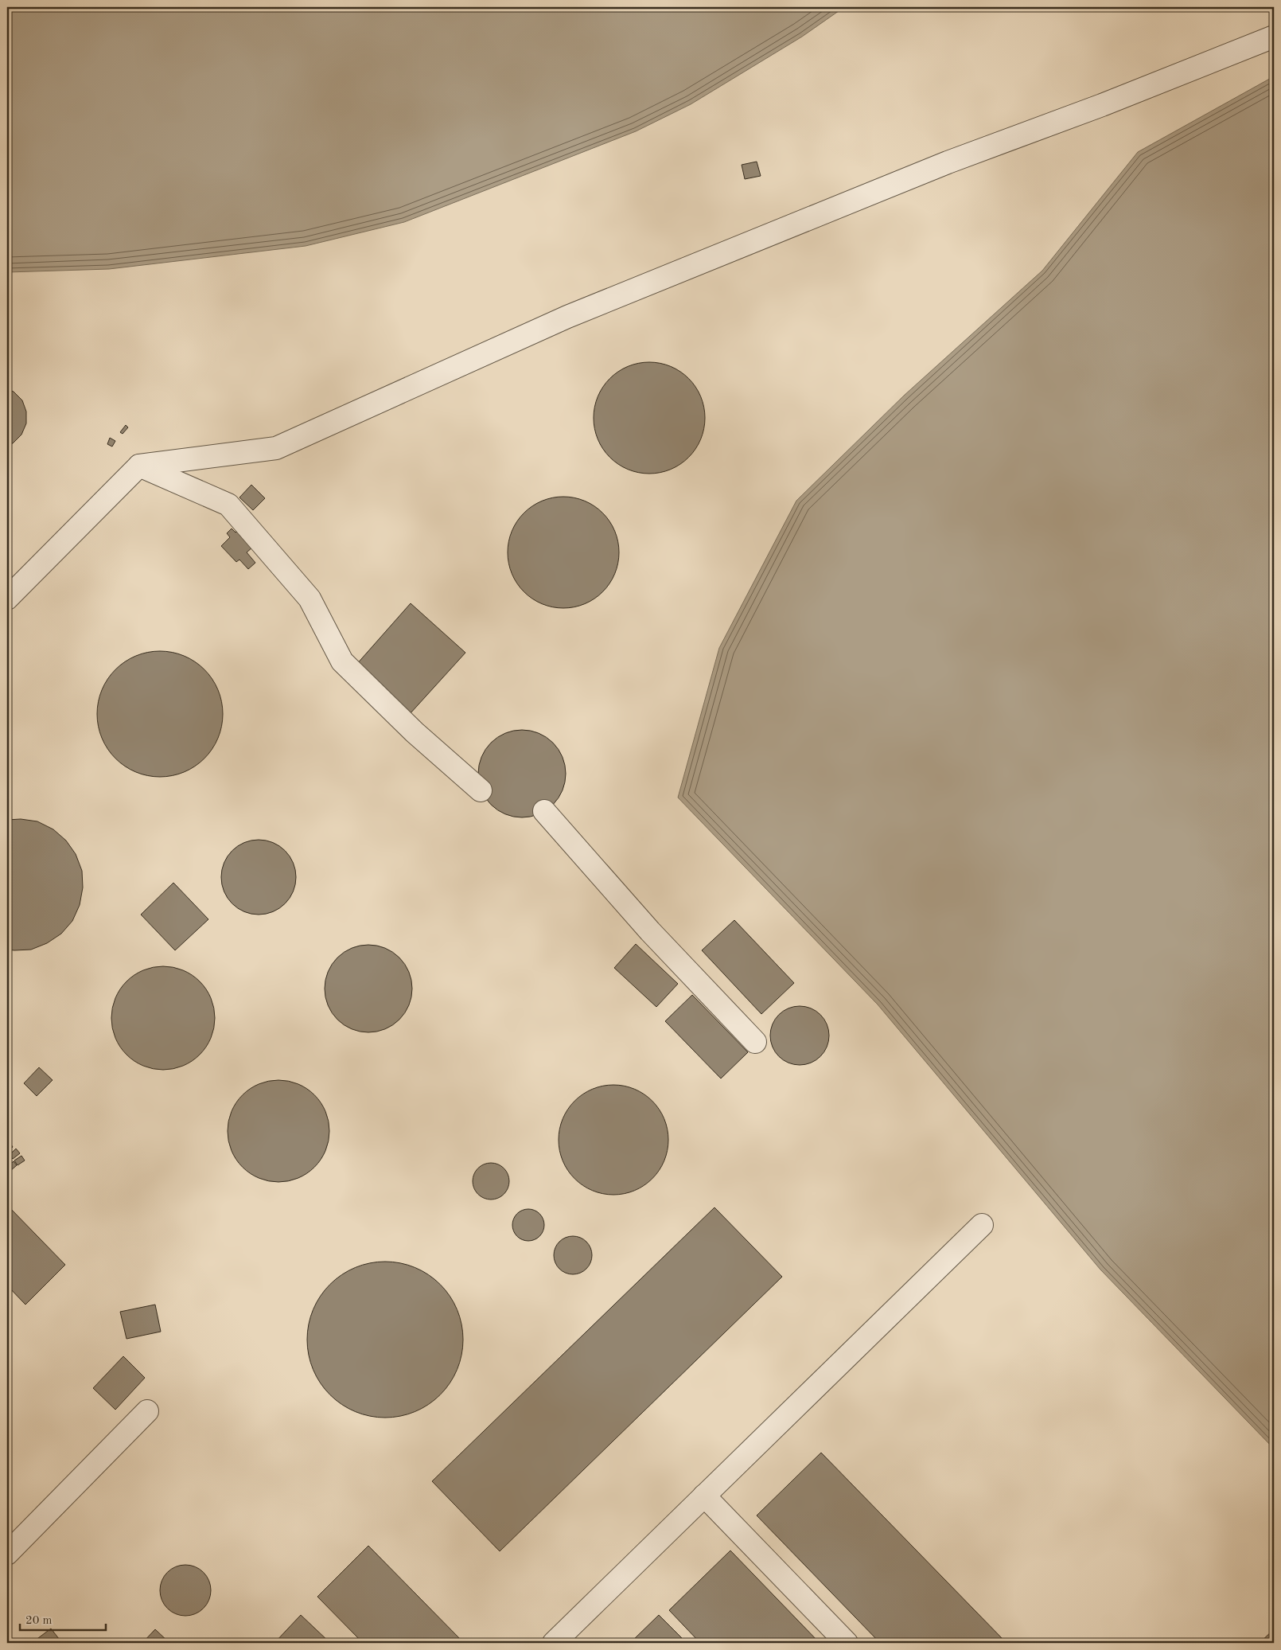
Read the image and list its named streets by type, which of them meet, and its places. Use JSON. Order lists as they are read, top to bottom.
{
  "scale_bar": "20 m"
}
